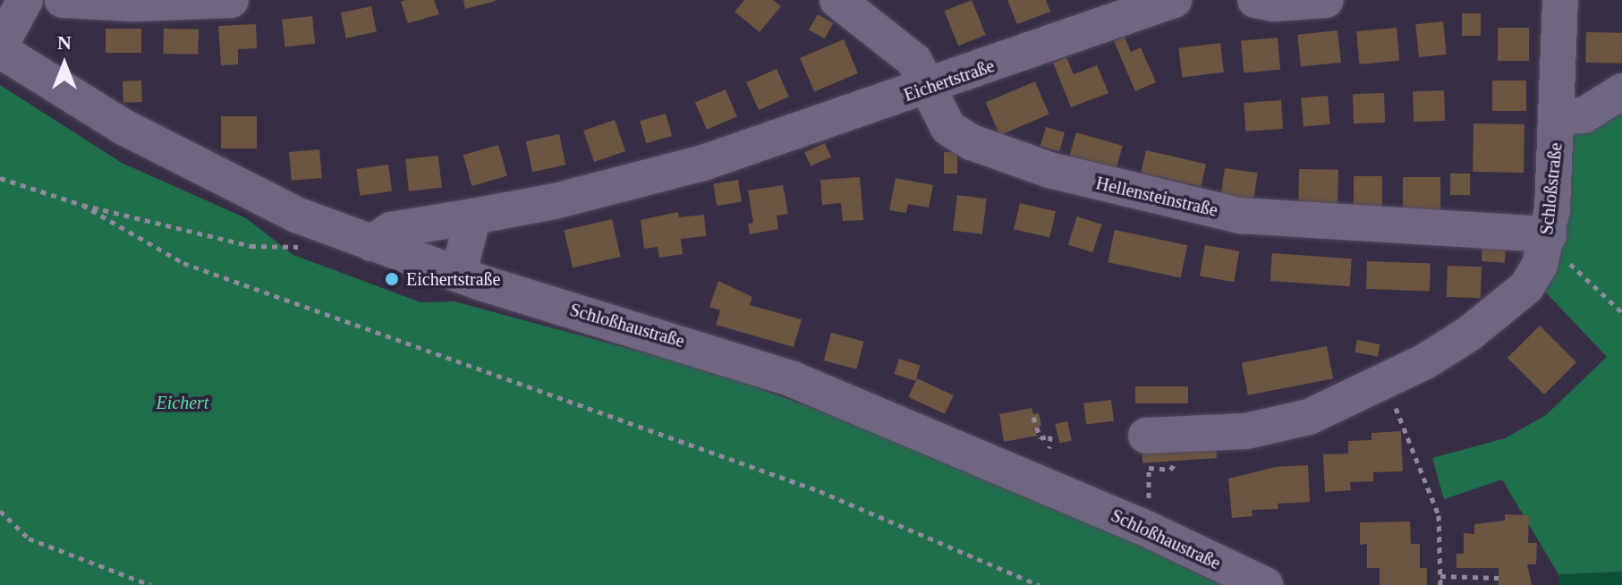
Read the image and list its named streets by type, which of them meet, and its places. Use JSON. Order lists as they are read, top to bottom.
{
  "streets": {
    "street": [
      "Eichertstraße",
      "Schloßstraße",
      "Hellensteinstraße",
      "Schloßhaustraße"
    ]
  },
  "crossings": [
    ["Eichertstraße", "Hellensteinstraße"],
    ["Eichertstraße", "Schloßhaustraße"],
    ["Schloßstraße", "Hellensteinstraße"]
  ],
  "parks": ["Eichert"],
  "places": ["Eichertstraße"],
  "north": "top"
}
